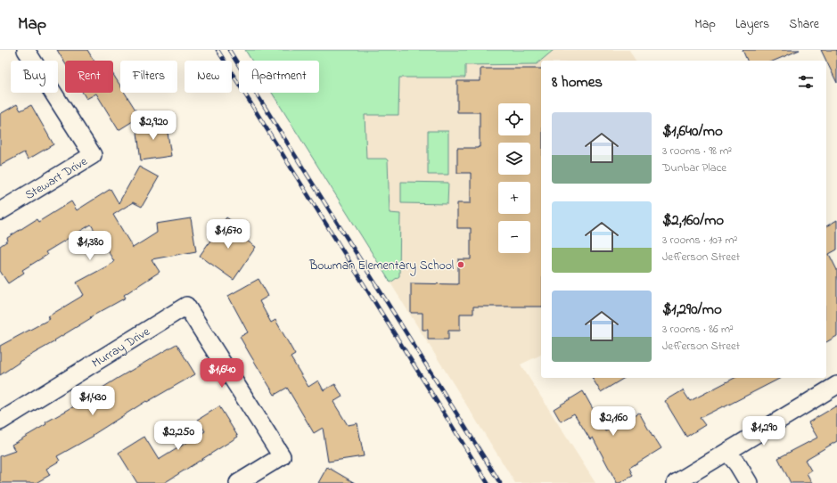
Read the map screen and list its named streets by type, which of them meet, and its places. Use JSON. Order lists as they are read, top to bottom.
{
  "streets": {
    "street": ["Stewart Drive", "Murray Drive"]
  },
  "places": ["Bowman Elementary School"],
  "page": {
    "header": "Map",
    "nav": ["Map", "Layers", "Share"],
    "chip": [
      "Buy",
      "Rent",
      "Filters",
      "New",
      "Apartment"
    ],
    "heading": "8 homes",
    "map_buttons": ["+", "−"],
    "list": [
      {
        "name": "$1,640/mo",
        "note": "3 rooms · 98 m² · Dunbar Place"
      },
      {
        "name": "$2,160/mo",
        "note": "3 rooms · 107 m² · Jefferson Street"
      },
      {
        "name": "$1,290/mo",
        "note": "3 rooms · 86 m² · Jefferson Street"
      }
    ],
    "price": [
      "$2,920",
      "$1,670",
      "$1,380",
      "$1,640",
      "$1,430",
      "$2,160",
      "$1,290",
      "$2,250"
    ]
  }
}
